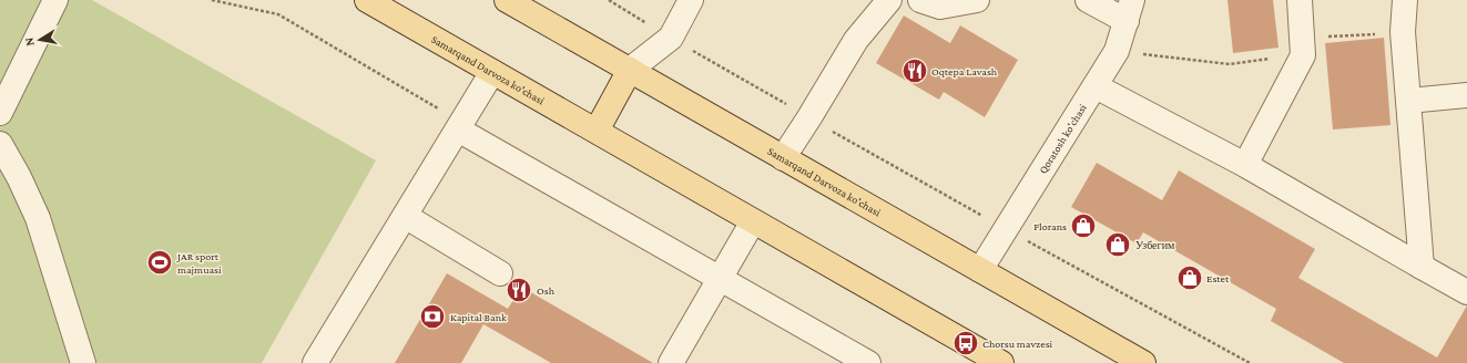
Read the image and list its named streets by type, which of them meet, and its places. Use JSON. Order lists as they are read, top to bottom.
{
  "streets": {
    "main road": ["Samarqand Darvoza ko'chasi"],
    "street": ["Qoratosh ko'chasi"]
  },
  "crossings": [
    ["Samarqand Darvoza ko'chasi", "Qoratosh ko'chasi"]
  ],
  "places": {
    "restaurant": ["Oqtepa Lavash", "Osh"],
    "shop": ["Florans", "Узбегим", "Estet"],
    "sports": ["JAR sport majmuasi"],
    "bank": ["Kapital Bank"],
    "bus stop": ["Chorsu mavzesi"]
  },
  "north": "left"
}
